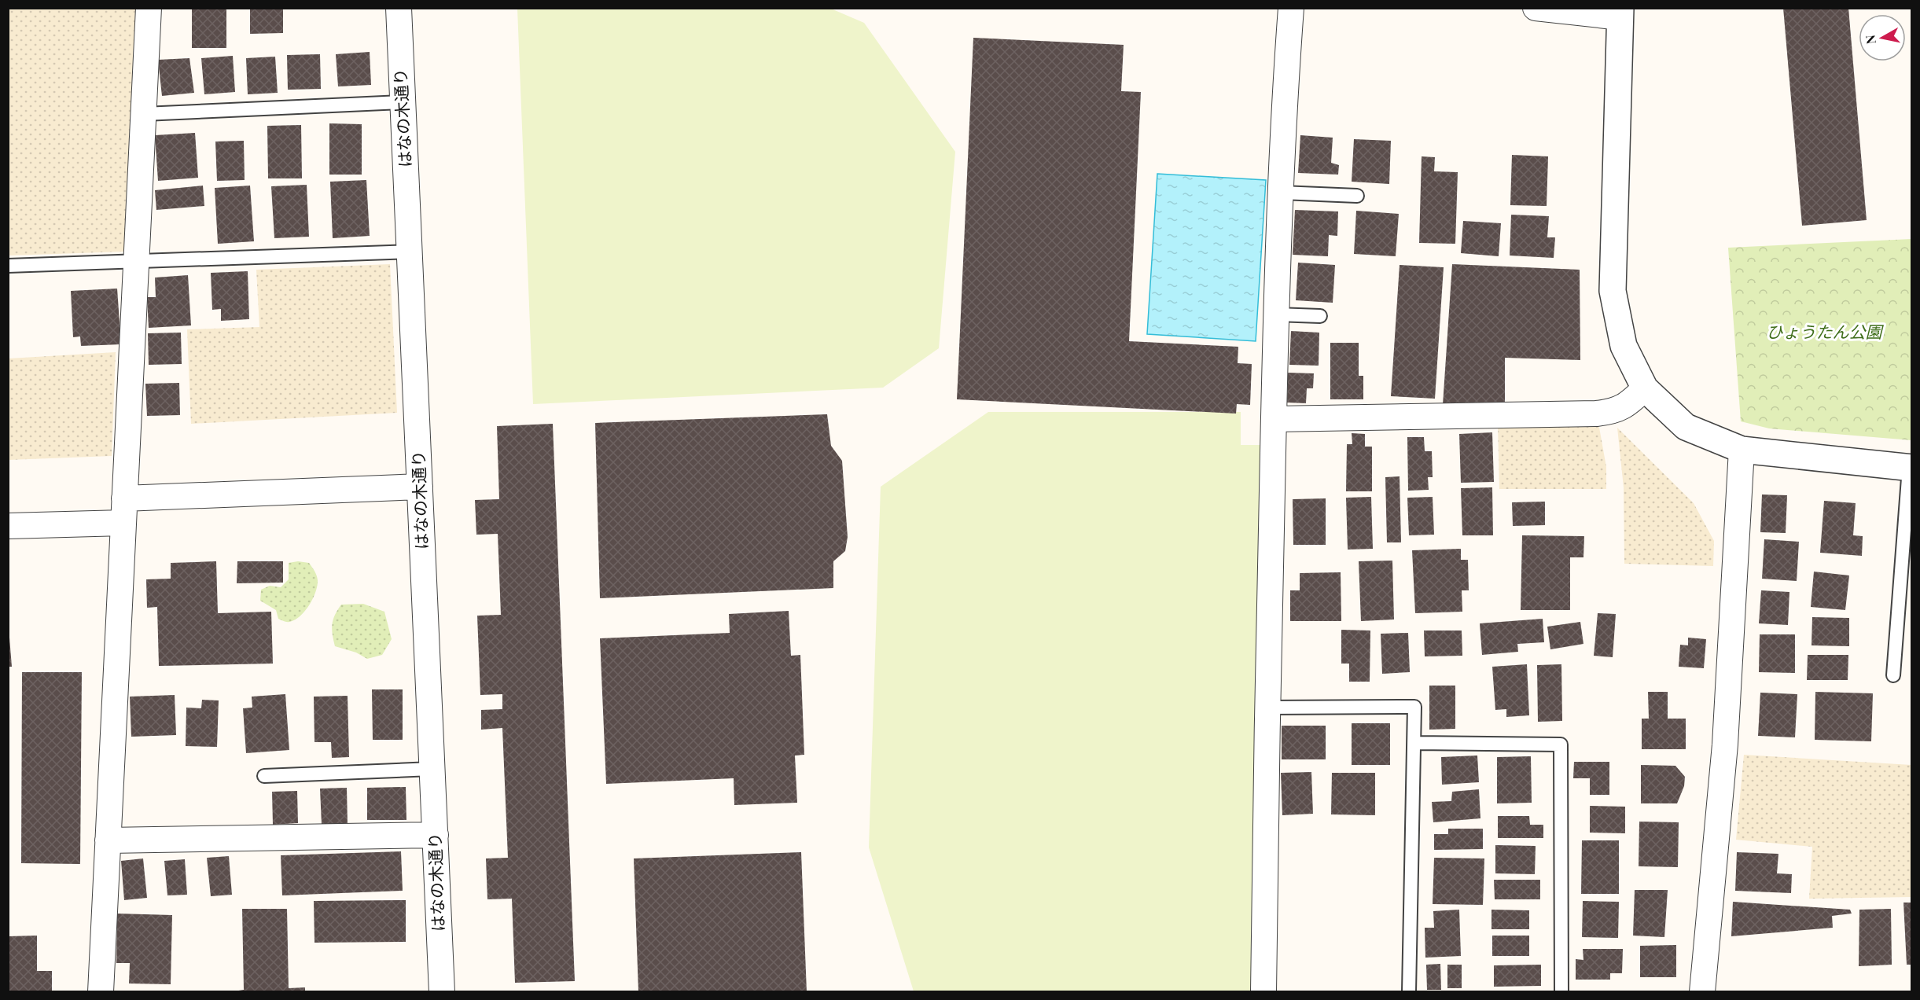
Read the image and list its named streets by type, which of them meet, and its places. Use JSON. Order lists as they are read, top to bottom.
{
  "streets": {
    "street": ["はなの木通り"]
  },
  "parks": ["ひょうたん公園"],
  "north": "left"
}
